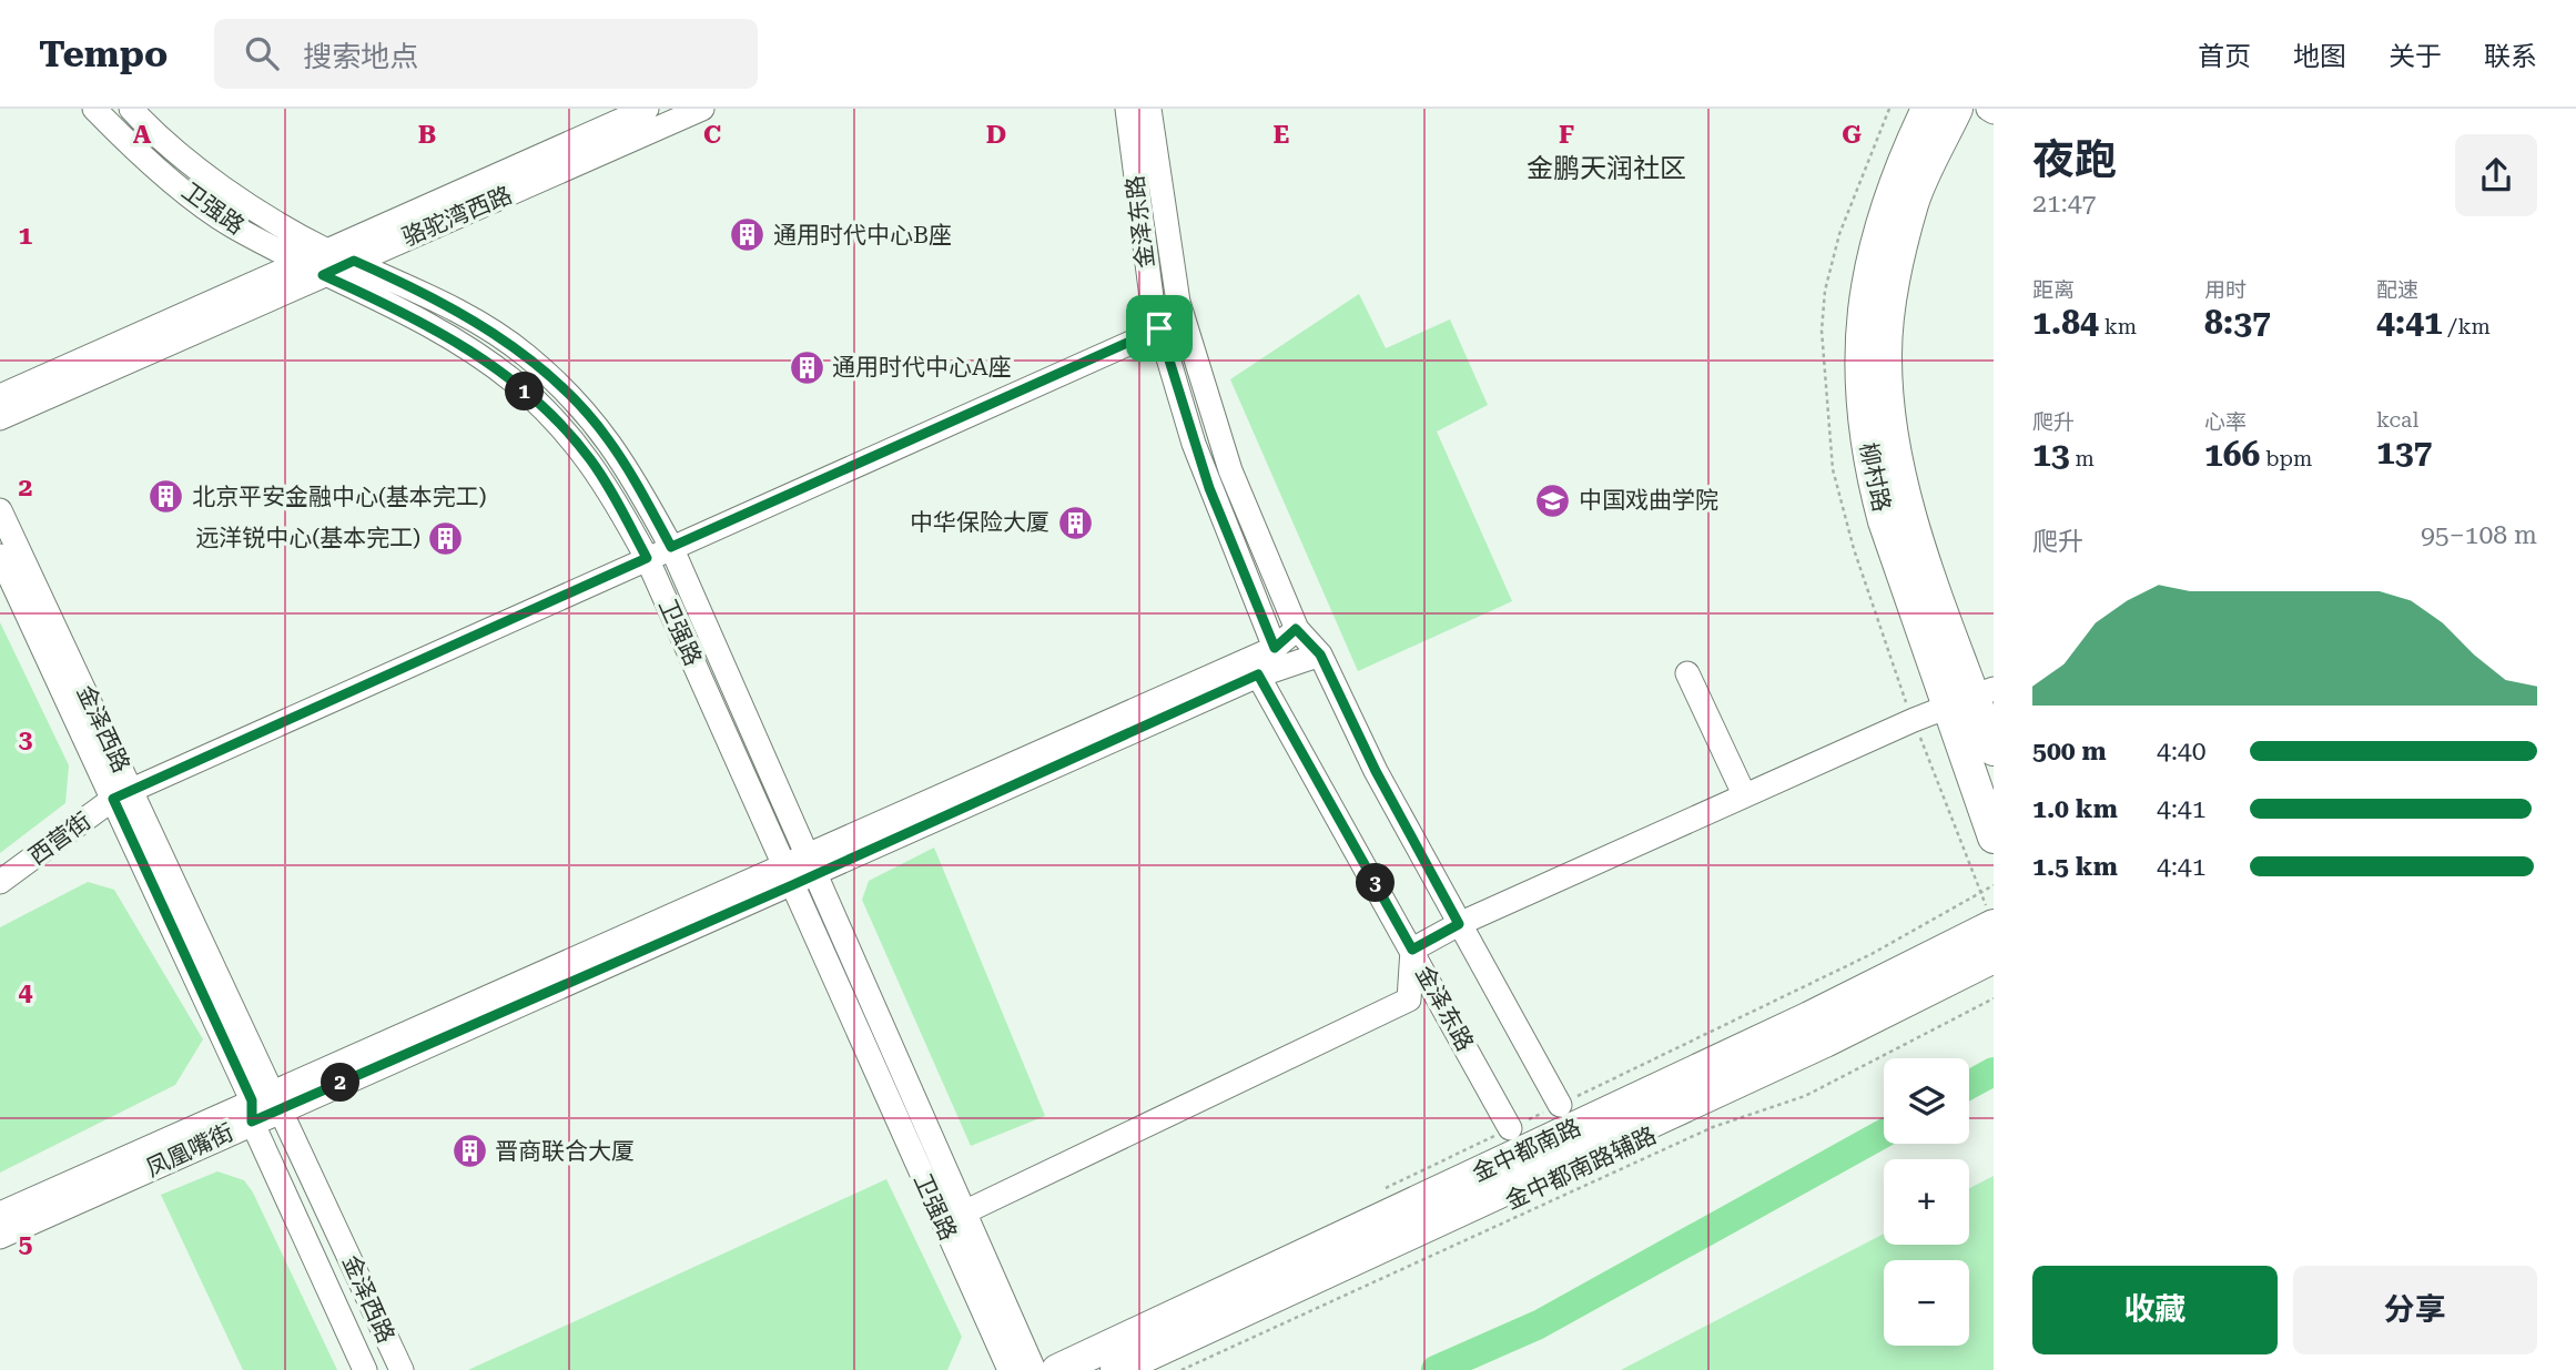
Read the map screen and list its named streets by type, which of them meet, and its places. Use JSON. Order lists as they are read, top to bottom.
{
  "streets": {
    "main road": ["柳村路", "金中都南路"],
    "street": [
      "卫强路",
      "骆驼湾西路",
      "金泽东路",
      "金泽西路",
      "西营街",
      "凤凰嘴街"
    ],
    "path": ["金中都南路辅路"]
  },
  "crossings": [
    ["卫强路", "骆驼湾西路"],
    ["卫强路", "西营街"],
    ["卫强路", "凤凰嘴街"],
    ["金泽东路", "西营街"],
    ["金泽东路", "凤凰嘴街"],
    ["金泽西路", "西营街"],
    ["金泽西路", "凤凰嘴街"]
  ],
  "districts": ["金鹏天润社区"],
  "places": {
    "building": [
      "通用时代中心B座",
      "通用时代中心A座",
      "北京平安金融中心(基本完工)",
      "中华保险大厦",
      "远洋锐中心(基本完工)",
      "晋商联合大厦"
    ],
    "school or university": ["中国戏曲学院"]
  },
  "page": {
    "header": "Tempo",
    "search": "搜索地点",
    "nav": [
      "首页",
      "地图",
      "关于",
      "联系"
    ],
    "heading": ["夜跑", "21:47"],
    "stats": [
      ["距离", "1.84 km"],
      ["用时", "8:37"],
      ["配速", "4:41 /km"],
      ["爬升", "13 m"],
      ["心率", "166 bpm"],
      ["kcal", "137"]
    ],
    "pins": ["1", "3", "2"],
    "chart": ["爬升", "95–108 m"],
    "list": [
      {
        "name": "500 m",
        "note": "4:40"
      },
      {
        "name": "1.0 km",
        "note": "4:41"
      },
      {
        "name": "1.5 km",
        "note": "4:41"
      }
    ],
    "map_buttons": ["+", "−"],
    "buttons": ["收藏", "分享"]
  },
  "grid": {
    "columns": [
      "A",
      "B",
      "C",
      "D",
      "E",
      "F",
      "G"
    ],
    "rows": [
      "1",
      "2",
      "3",
      "4",
      "5"
    ]
  }
}
